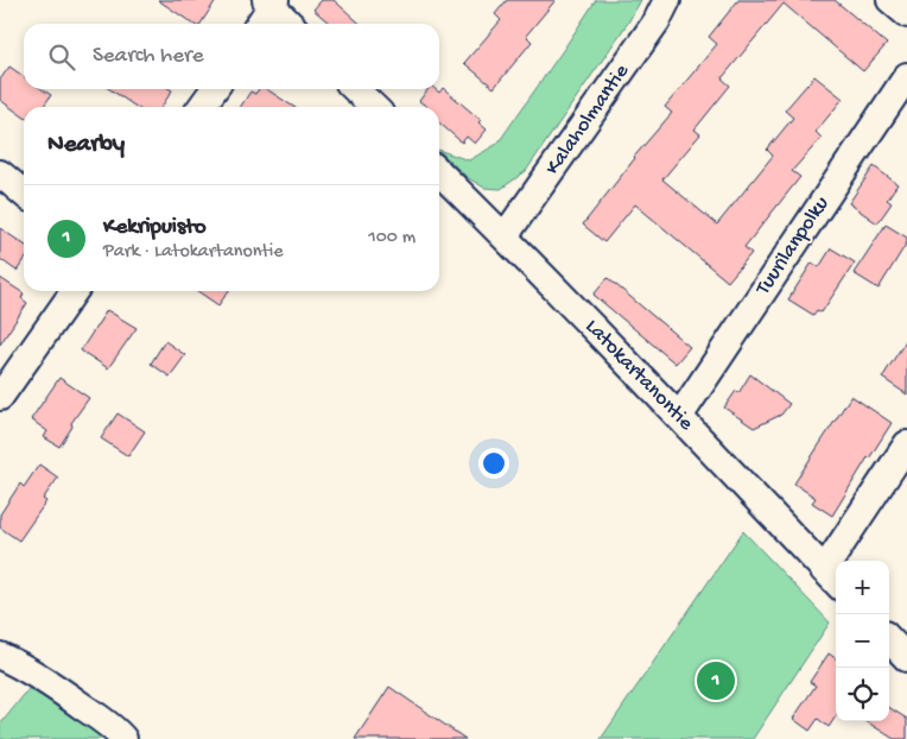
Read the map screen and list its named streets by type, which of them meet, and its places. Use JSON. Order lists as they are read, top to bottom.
{
  "streets": {
    "street": ["Kalaholmantie", "Tuurilanpolku", "Latokartanontie"]
  },
  "crossings": [
    ["Kalaholmantie", "Latokartanontie"],
    ["Tuurilanpolku", "Latokartanontie"]
  ],
  "page": {
    "search": "Search here",
    "heading": "Nearby",
    "list": [
      {
        "mark": "1",
        "name": "Kekripuisto",
        "note": "Park · Latokartanontie",
        "value": "100 m"
      }
    ],
    "map_buttons": ["+", "−"],
    "pins": "1"
  }
}
